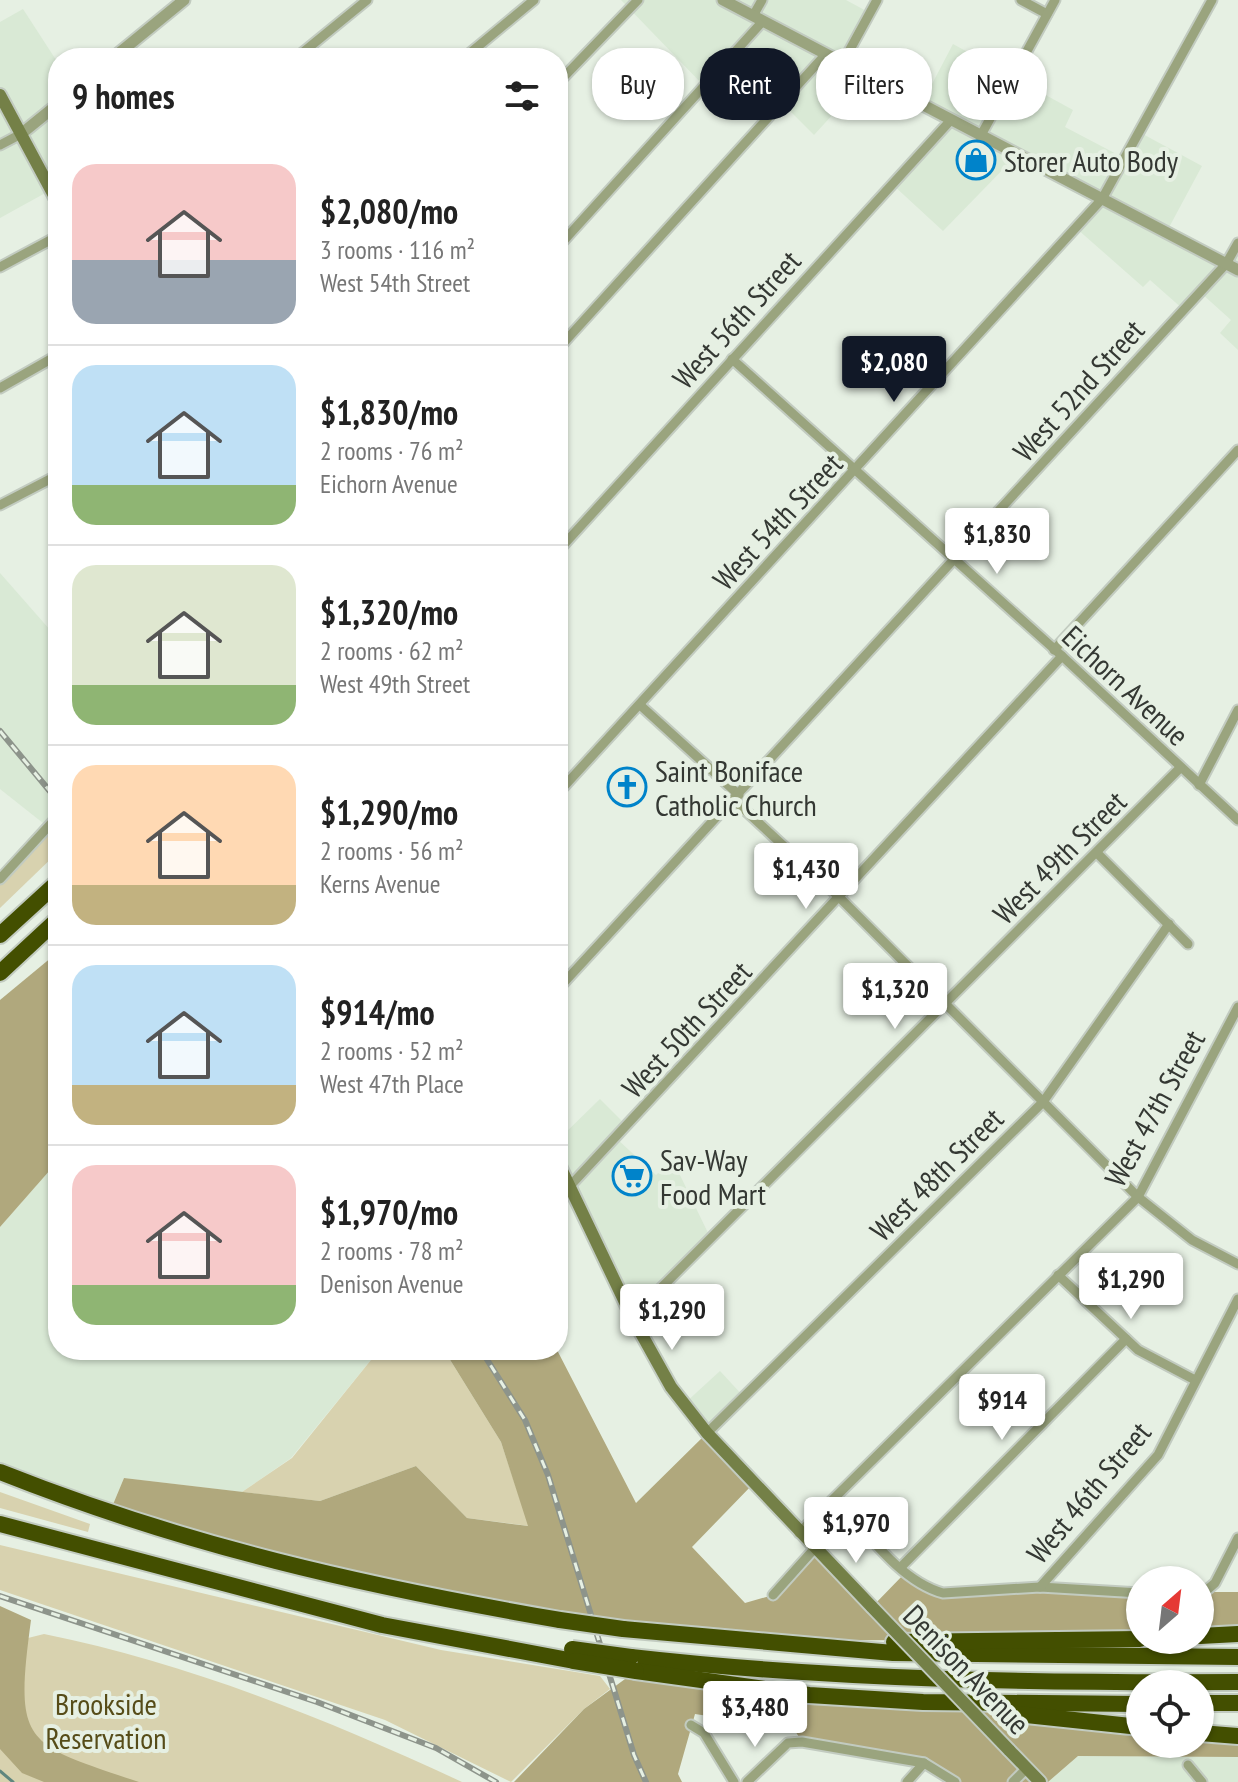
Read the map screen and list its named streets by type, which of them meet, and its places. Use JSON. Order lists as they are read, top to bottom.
{
  "streets": {
    "main road": ["Denison Avenue"],
    "street": [
      "West 56th Street",
      "West 52nd Street",
      "West 54th Street",
      "Eichorn Avenue",
      "West 49th Street",
      "West 50th Street",
      "West 47th Street",
      "West 48th Street",
      "West 46th Street"
    ]
  },
  "crossings": [
    ["West 56th Street", "Eichorn Avenue"],
    ["West 52nd Street", "Eichorn Avenue"],
    ["West 54th Street", "Eichorn Avenue"],
    ["Eichorn Avenue", "West 49th Street"],
    ["Eichorn Avenue", "West 50th Street"],
    ["West 49th Street", "Denison Avenue"],
    ["West 50th Street", "Denison Avenue"],
    ["West 47th Street", "Denison Avenue"],
    ["West 48th Street", "Denison Avenue"]
  ],
  "parks": ["Brookside Reservation"],
  "places": {
    "shop": ["Storer Auto Body"],
    "church": ["Saint Boniface Catholic Church"],
    "supermarket": ["Sav-Way Food Mart"]
  },
  "north": "top right",
  "page": {
    "chip": [
      "Buy",
      "Rent",
      "Filters",
      "New"
    ],
    "heading": "9 homes",
    "list": [
      {
        "name": "$2,080/mo",
        "note": "3 rooms · 116 m² · West 54th Street"
      },
      {
        "name": "$1,830/mo",
        "note": "2 rooms · 76 m² · Eichorn Avenue"
      },
      {
        "name": "$1,320/mo",
        "note": "2 rooms · 62 m² · West 49th Street"
      },
      {
        "name": "$1,290/mo",
        "note": "2 rooms · 56 m² · Kerns Avenue"
      },
      {
        "name": "$914/mo",
        "note": "2 rooms · 52 m² · West 47th Place"
      },
      {
        "name": "$1,970/mo",
        "note": "2 rooms · 78 m² · Denison Avenue"
      }
    ],
    "price": [
      "$2,080",
      "$1,830",
      "$1,430",
      "$1,320",
      "$1,290",
      "$1,290",
      "$914",
      "$1,970",
      "$3,480"
    ]
  }
}
